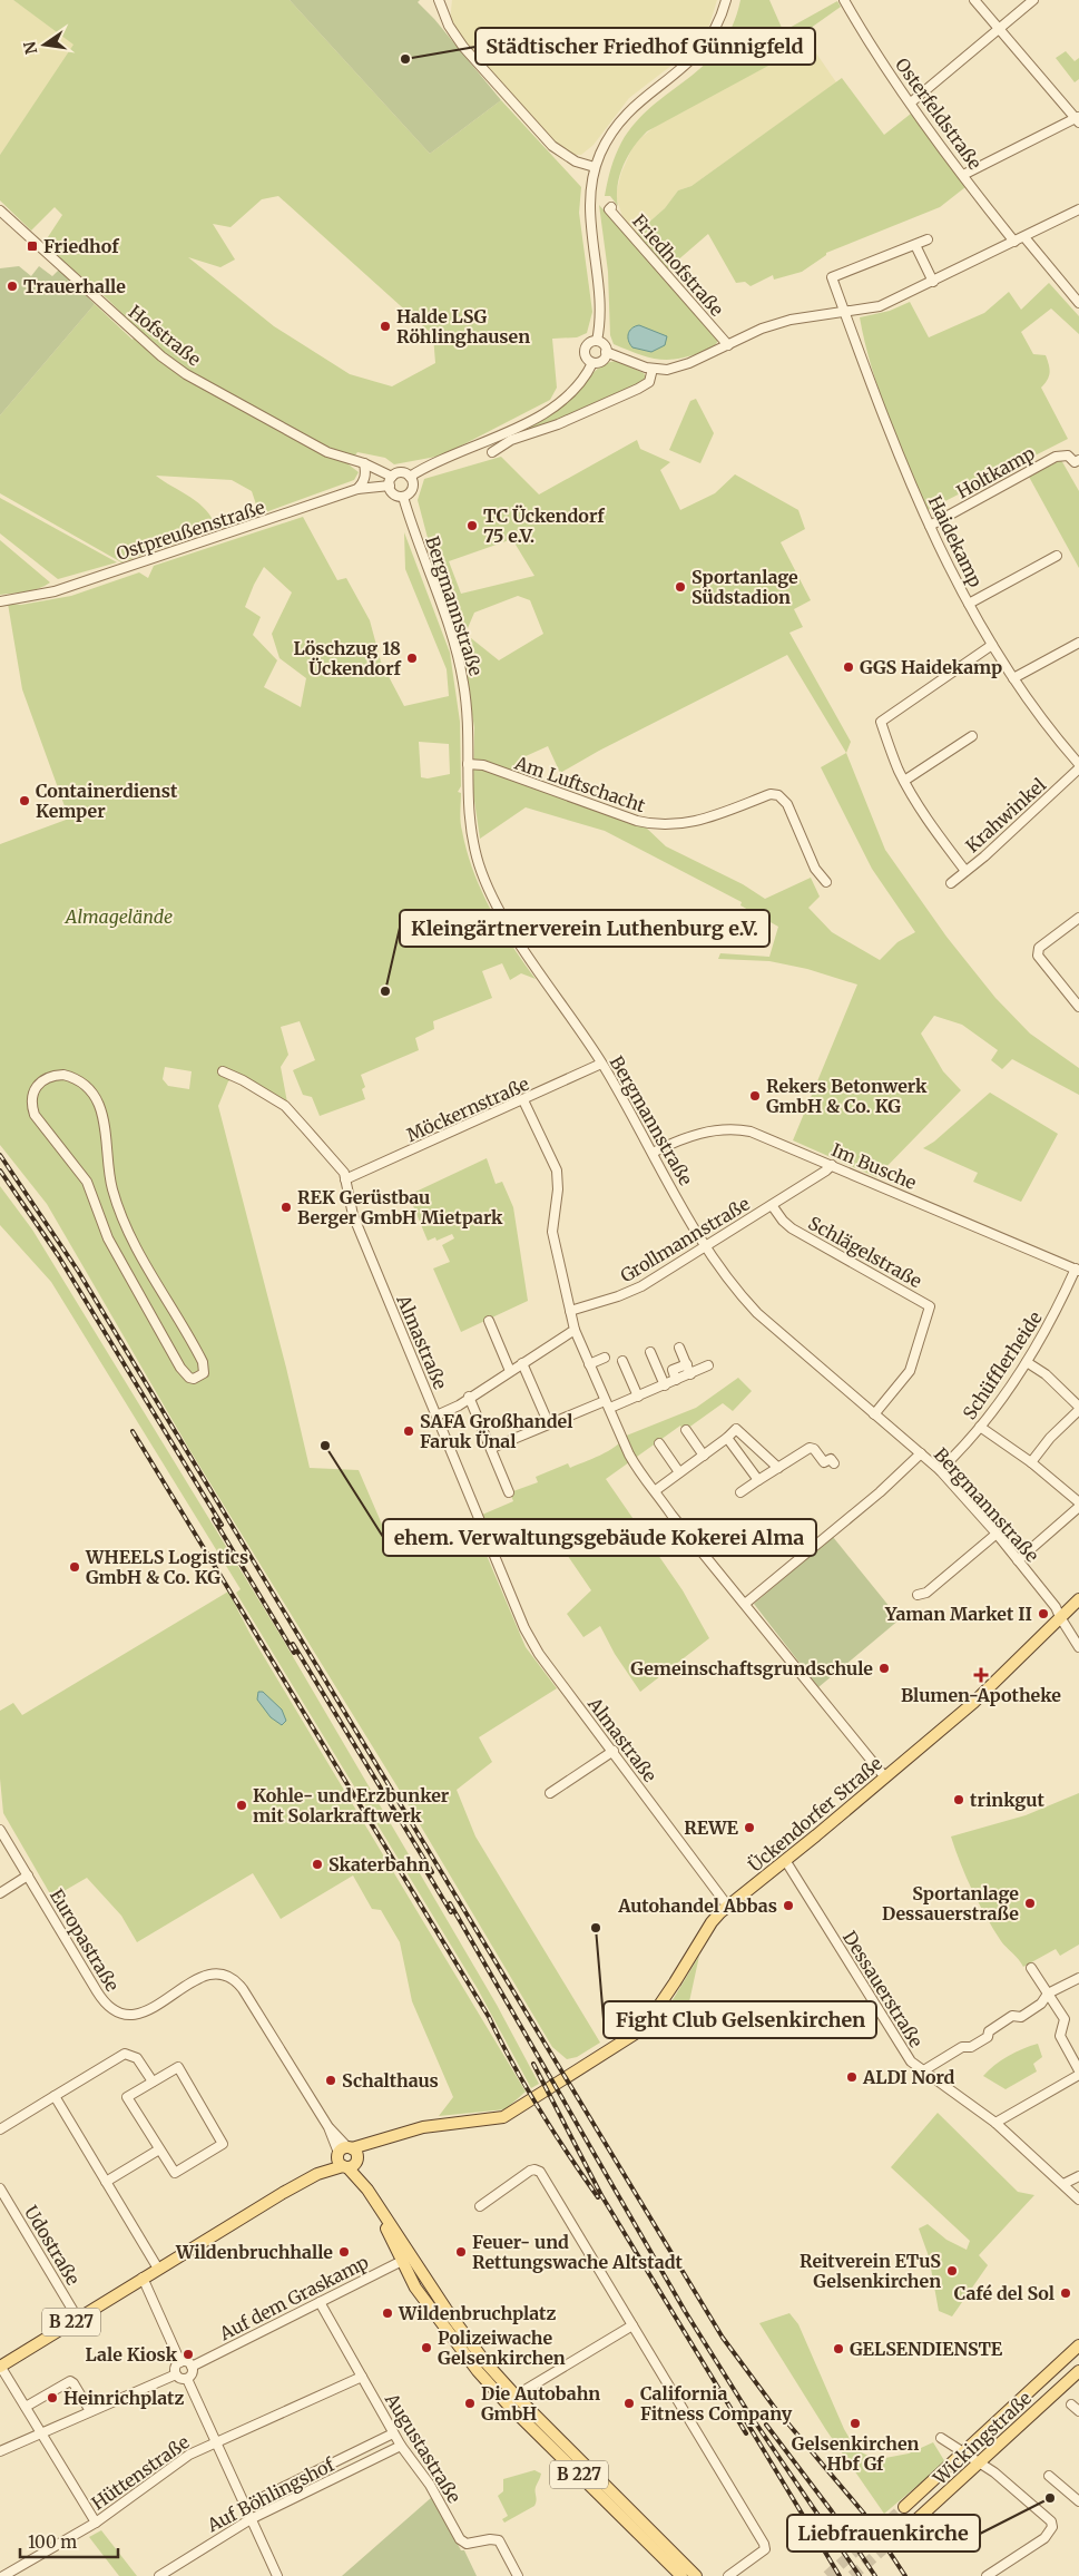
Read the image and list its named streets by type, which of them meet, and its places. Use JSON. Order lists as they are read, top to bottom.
{
  "streets": {
    "main road": ["Ückendorfer Straße", "B 227", "Wickingstraße"],
    "street": [
      "Osterfeldstraße",
      "Friedhofstraße",
      "Hofstraße",
      "Holtkamp",
      "Ostpreußenstraße",
      "Haidekamp",
      "Bergmannstraße",
      "Am Luftschacht",
      "Krahwinkel",
      "Möckernstraße",
      "Im Busche",
      "Grollmannstraße",
      "Schlägelstraße",
      "Almastraße",
      "Schüfflerheide",
      "Europastraße",
      "Dessauerstraße",
      "Udostraße",
      "Auf dem Graskamp",
      "Augustastraße",
      "Hüttenstraße",
      "Auf Böhlingshof"
    ]
  },
  "crossings": [
    ["Hofstraße", "Ostpreußenstraße"],
    ["Hofstraße", "Bergmannstraße"],
    ["Holtkamp", "Haidekamp"],
    ["Ostpreußenstraße", "Bergmannstraße"],
    ["Bergmannstraße", "Am Luftschacht"],
    ["Bergmannstraße", "Möckernstraße"],
    ["Bergmannstraße", "Im Busche"],
    ["Bergmannstraße", "Grollmannstraße"],
    ["Bergmannstraße", "Schlägelstraße"],
    ["Bergmannstraße", "Schüfflerheide"],
    ["Bergmannstraße", "Ückendorfer Straße"],
    ["Möckernstraße", "Almastraße"],
    ["Im Busche", "Grollmannstraße"],
    ["Im Busche", "Schüfflerheide"],
    ["Grollmannstraße", "Schlägelstraße"],
    ["Almastraße", "Ückendorfer Straße"],
    ["Ückendorfer Straße", "Europastraße"],
    ["Ückendorfer Straße", "Dessauerstraße"],
    ["Ückendorfer Straße", "B 227"],
    ["Europastraße", "B 227"],
    ["Udostraße", "B 227"],
    ["Auf dem Graskamp", "B 227"],
    ["Auf dem Graskamp", "Augustastraße"],
    ["Augustastraße", "Hüttenstraße"],
    ["Augustastraße", "Auf Böhlingshof"]
  ],
  "parks": ["Almagelände"],
  "places": {
    "other": [
      "Städtischer Friedhof Günnigfeld",
      "Trauerhalle",
      "Halde LSG Röhlinghausen",
      "TC Ückendorf 75 e.V.",
      "Sportanlage Südstadion",
      "Löschzug 18 Ückendorf",
      "GGS Haidekamp",
      "Containerdienst Kemper",
      "Kleingärtnerverein Luthenburg e.V.",
      "Rekers Betonwerk GmbH & Co. KG",
      "REK Gerüstbau Berger GmbH Mietpark",
      "SAFA Großhandel Faruk Ünal",
      "ehem. Verwaltungsgebäude Kokerei Alma",
      "WHEELS Logistics GmbH & Co. KG",
      "Yaman Market II",
      "Gemeinschaftsgrundschule",
      "trinkgut",
      "Kohle- und Erzbunker mit Solarkraftwerk",
      "REWE",
      "Skaterbahn",
      "Sportanlage Dessauerstraße",
      "Autohandel Abbas",
      "Fight Club Gelsenkirchen",
      "ALDI Nord",
      "Schalthaus",
      "Wildenbruchhalle",
      "Feuer- und Rettungswache Altstadt",
      "Reitverein ETuS Gelsenkirchen",
      "Café del Sol",
      "Wildenbruchplatz",
      "Polizeiwache Gelsenkirchen",
      "GELSENDIENSTE",
      "Lale Kiosk",
      "Heinrichplatz",
      "Die Autobahn GmbH",
      "California Fitness Company",
      "Gelsenkirchen Hbf Gf",
      "Liebfrauenkirche"
    ],
    "transit": ["Friedhof"],
    "health": ["Blumen-Apotheke"]
  },
  "scale_bar": "100 m",
  "north": "left"
}
